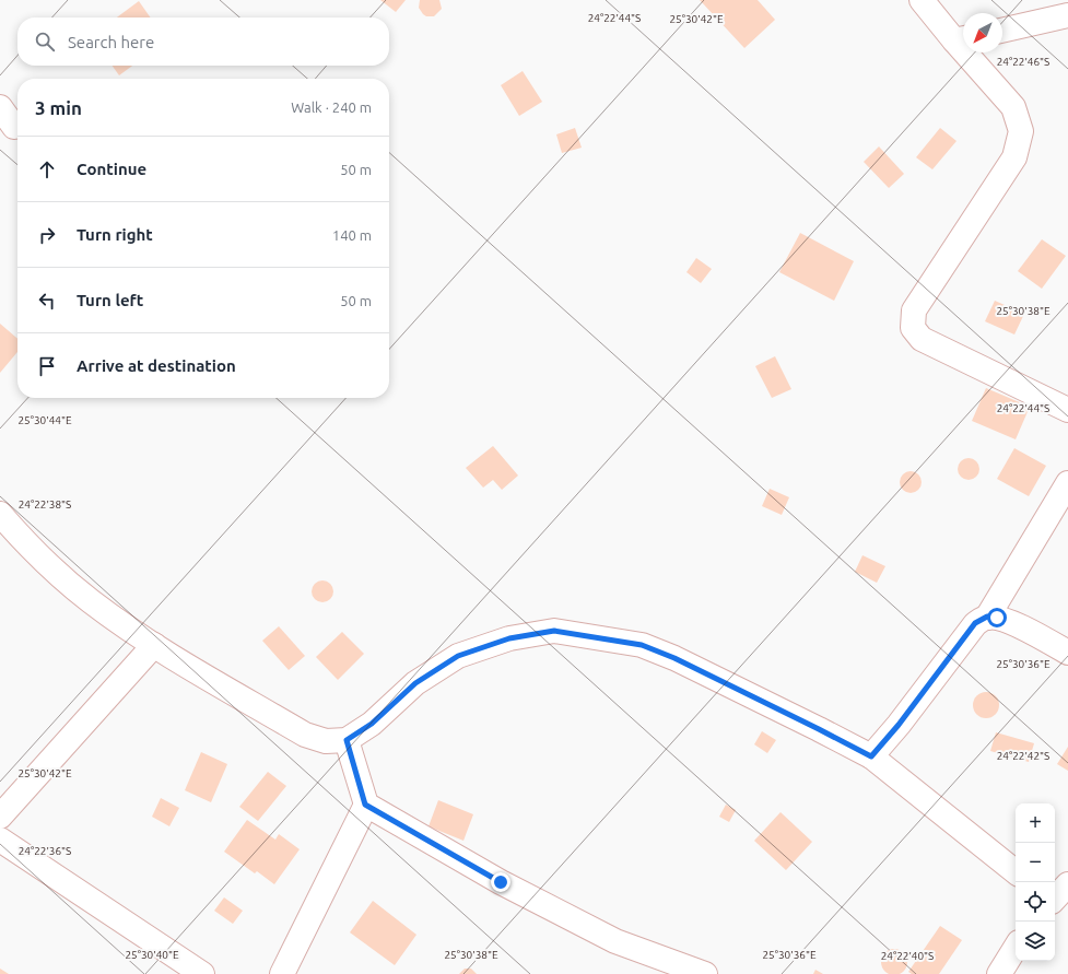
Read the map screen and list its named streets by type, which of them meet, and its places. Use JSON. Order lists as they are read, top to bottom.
{
  "north": "bottom left",
  "page": {
    "search": "Search here",
    "heading": ["3 min", "Walk · 240 m"],
    "list": [
      ["Continue", "50 m"],
      ["Turn right", "140 m"],
      ["Turn left", "50 m"],
      "Arrive at destination"
    ],
    "map_buttons": ["+", "−"]
  },
  "coordinates": [
    "24°22'44\"S",
    "25°30'42\"E",
    "24°22'46\"S",
    "25°30'38\"E",
    "25°30'44\"E",
    "24°22'38\"S",
    "25°30'36\"E",
    "24°22'42\"S",
    "24°22'36\"S",
    "25°30'40\"E",
    "24°22'40\"S"
  ]
}
